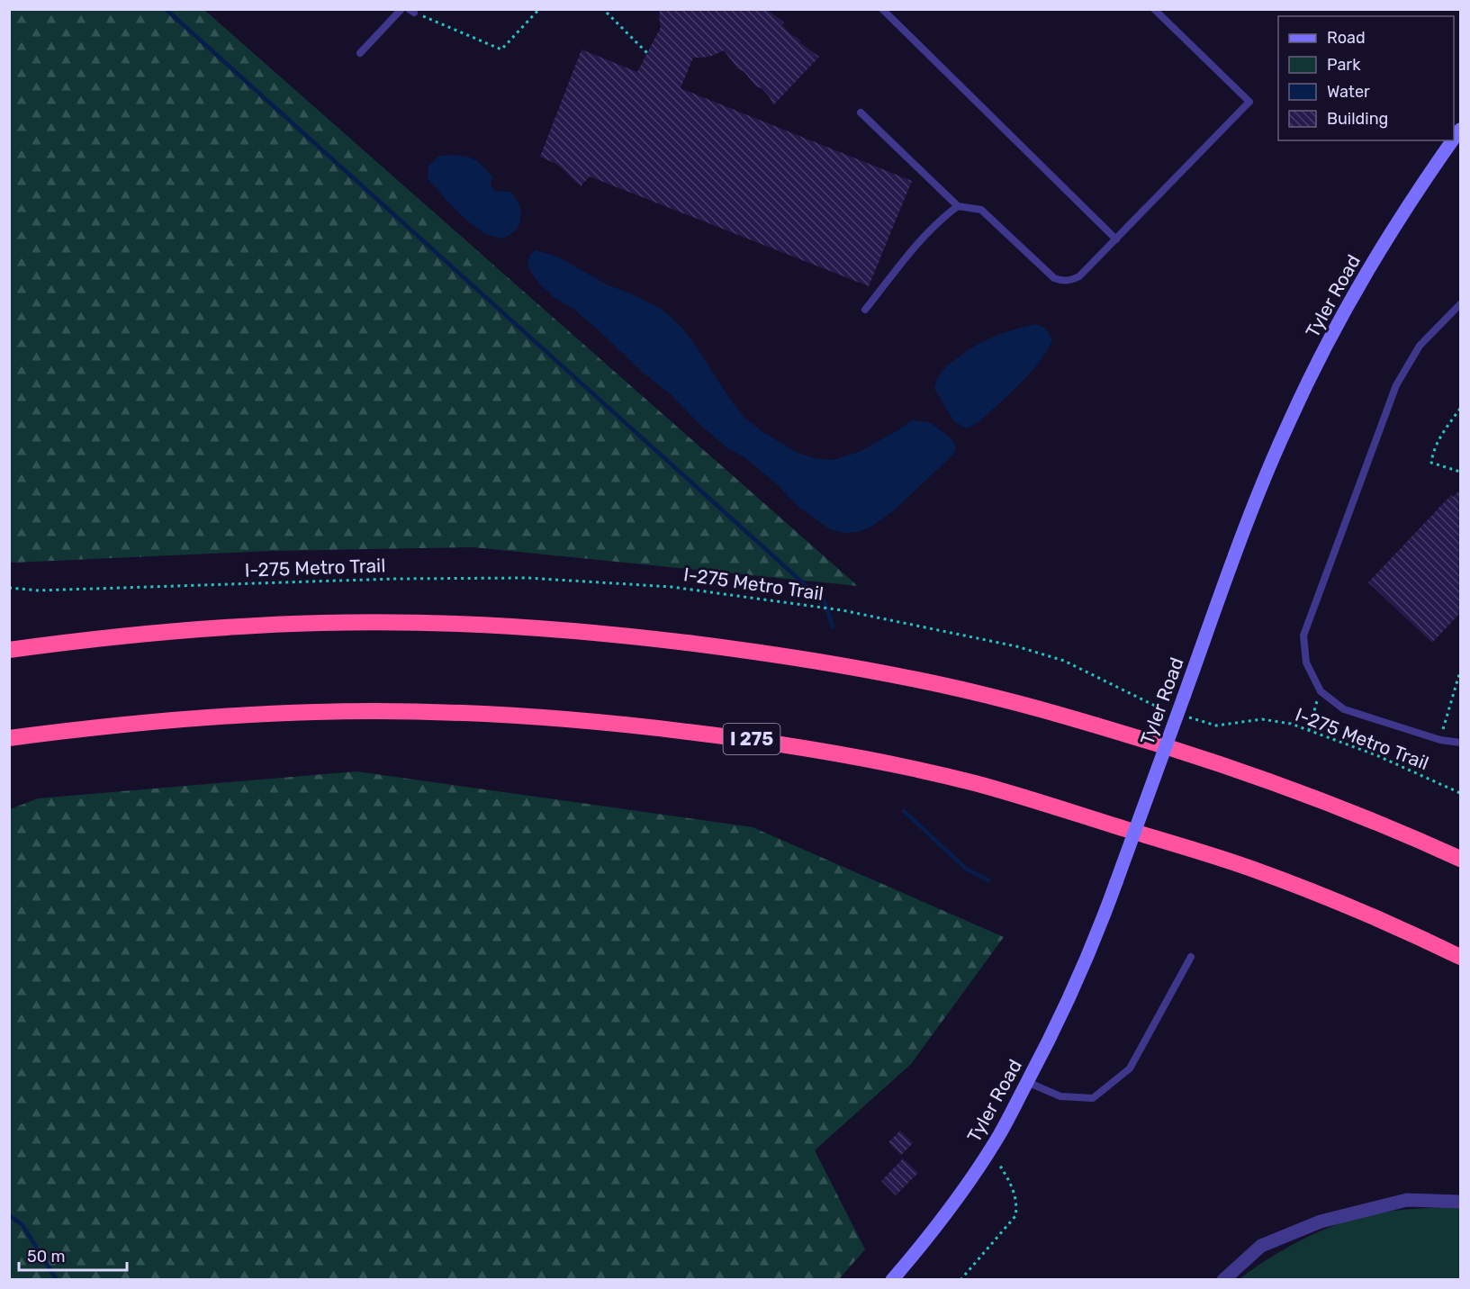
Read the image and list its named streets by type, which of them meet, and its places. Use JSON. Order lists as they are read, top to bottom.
{
  "streets": {
    "highway": ["I 275"],
    "street": ["Tyler Road"],
    "path": ["I-275 Metro Trail"]
  },
  "legend": [
    "Road",
    "Park",
    "Water",
    "Building"
  ],
  "scale_bar": "50 m"
}
